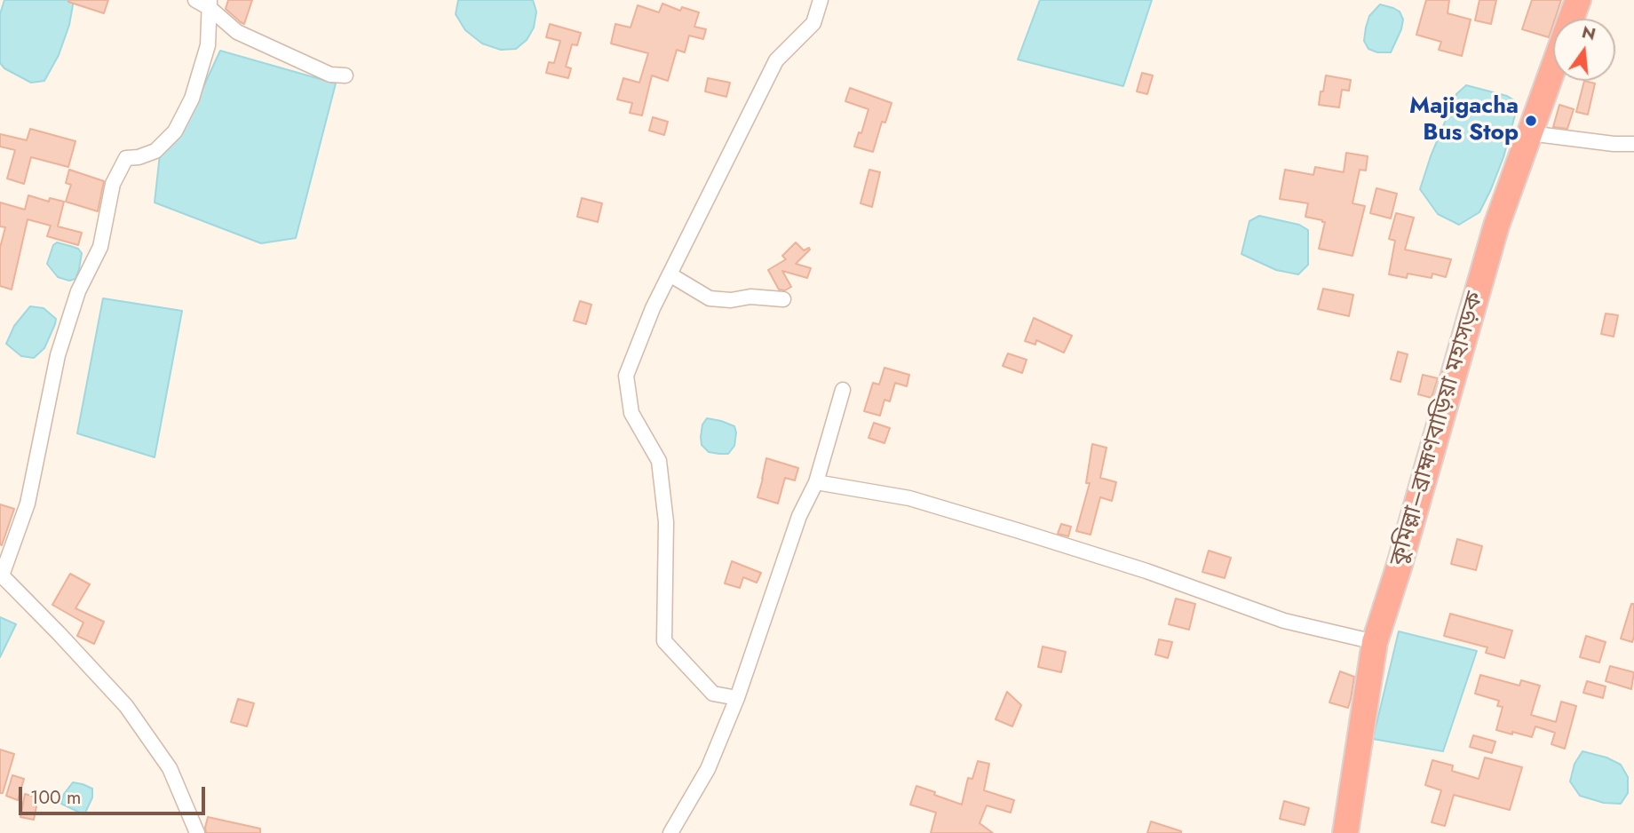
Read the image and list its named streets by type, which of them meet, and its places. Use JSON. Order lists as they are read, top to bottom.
{
  "streets": {
    "highway": ["কুমিল্লা–ব্রাহ্মণবাড়িয়া মহাসড়ক"]
  },
  "places": ["Majigacha Bus Stop"],
  "scale_bar": "100 m",
  "north": "top"
}
